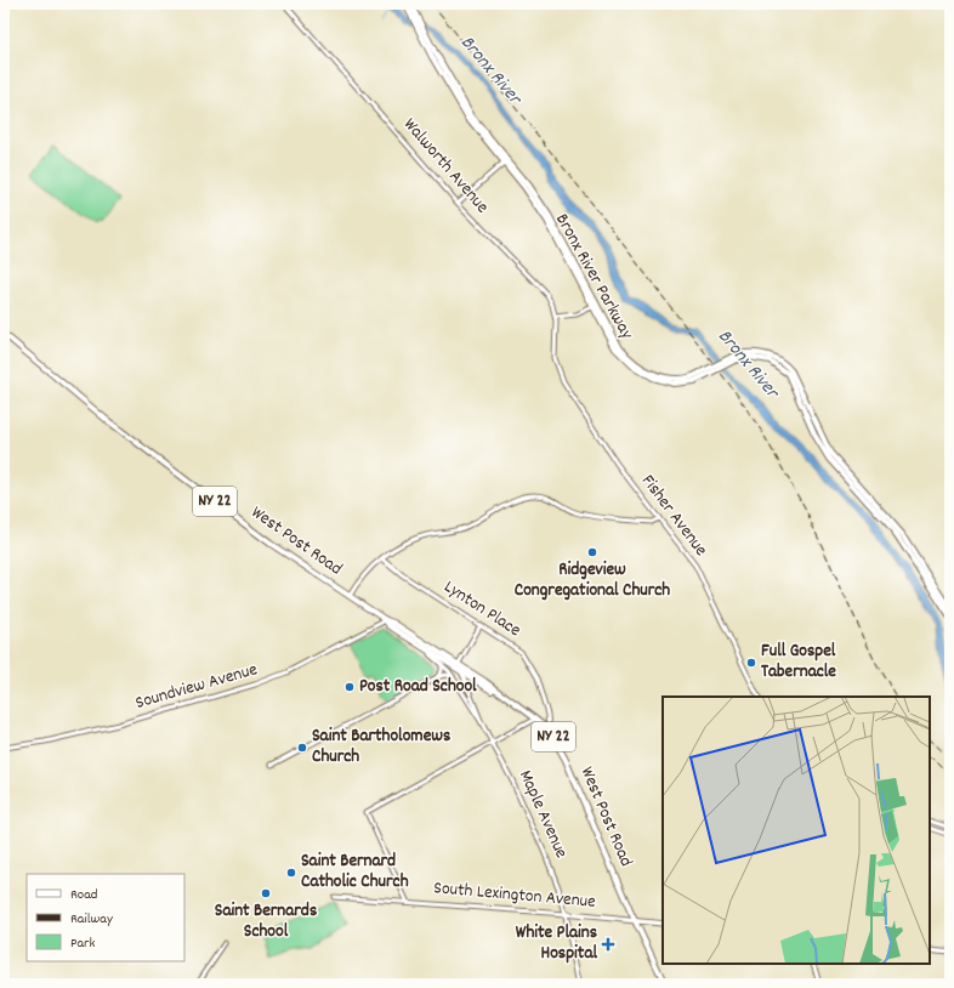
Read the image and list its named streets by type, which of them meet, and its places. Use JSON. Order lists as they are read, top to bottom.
{
  "streets": {
    "main road": [
      "Bronx River Parkway",
      "NY 22",
      "West Post Road",
      "Maple Avenue",
      "South Lexington Avenue"
    ],
    "street": [
      "Walworth Avenue",
      "Fisher Avenue",
      "Lynton Place",
      "Soundview Avenue"
    ]
  },
  "crossings": [
    ["Walworth Avenue", "Fisher Avenue"],
    ["NY 22", "West Post Road"],
    ["NY 22", "South Lexington Avenue"],
    ["West Post Road", "Lynton Place"],
    ["West Post Road", "Soundview Avenue"],
    ["West Post Road", "Maple Avenue"],
    ["West Post Road", "South Lexington Avenue"],
    ["Maple Avenue", "South Lexington Avenue"]
  ],
  "water": ["Bronx River"],
  "places": {
    "other": [
      "Ridgeview Congregational Church",
      "Full Gospel Tabernacle",
      "Post Road School",
      "Saint Bartholomews Church",
      "Saint Bernard Catholic Church",
      "Saint Bernards School"
    ],
    "health": ["White Plains Hospital"]
  },
  "legend": ["Road", "Railway", "Park"]
}
